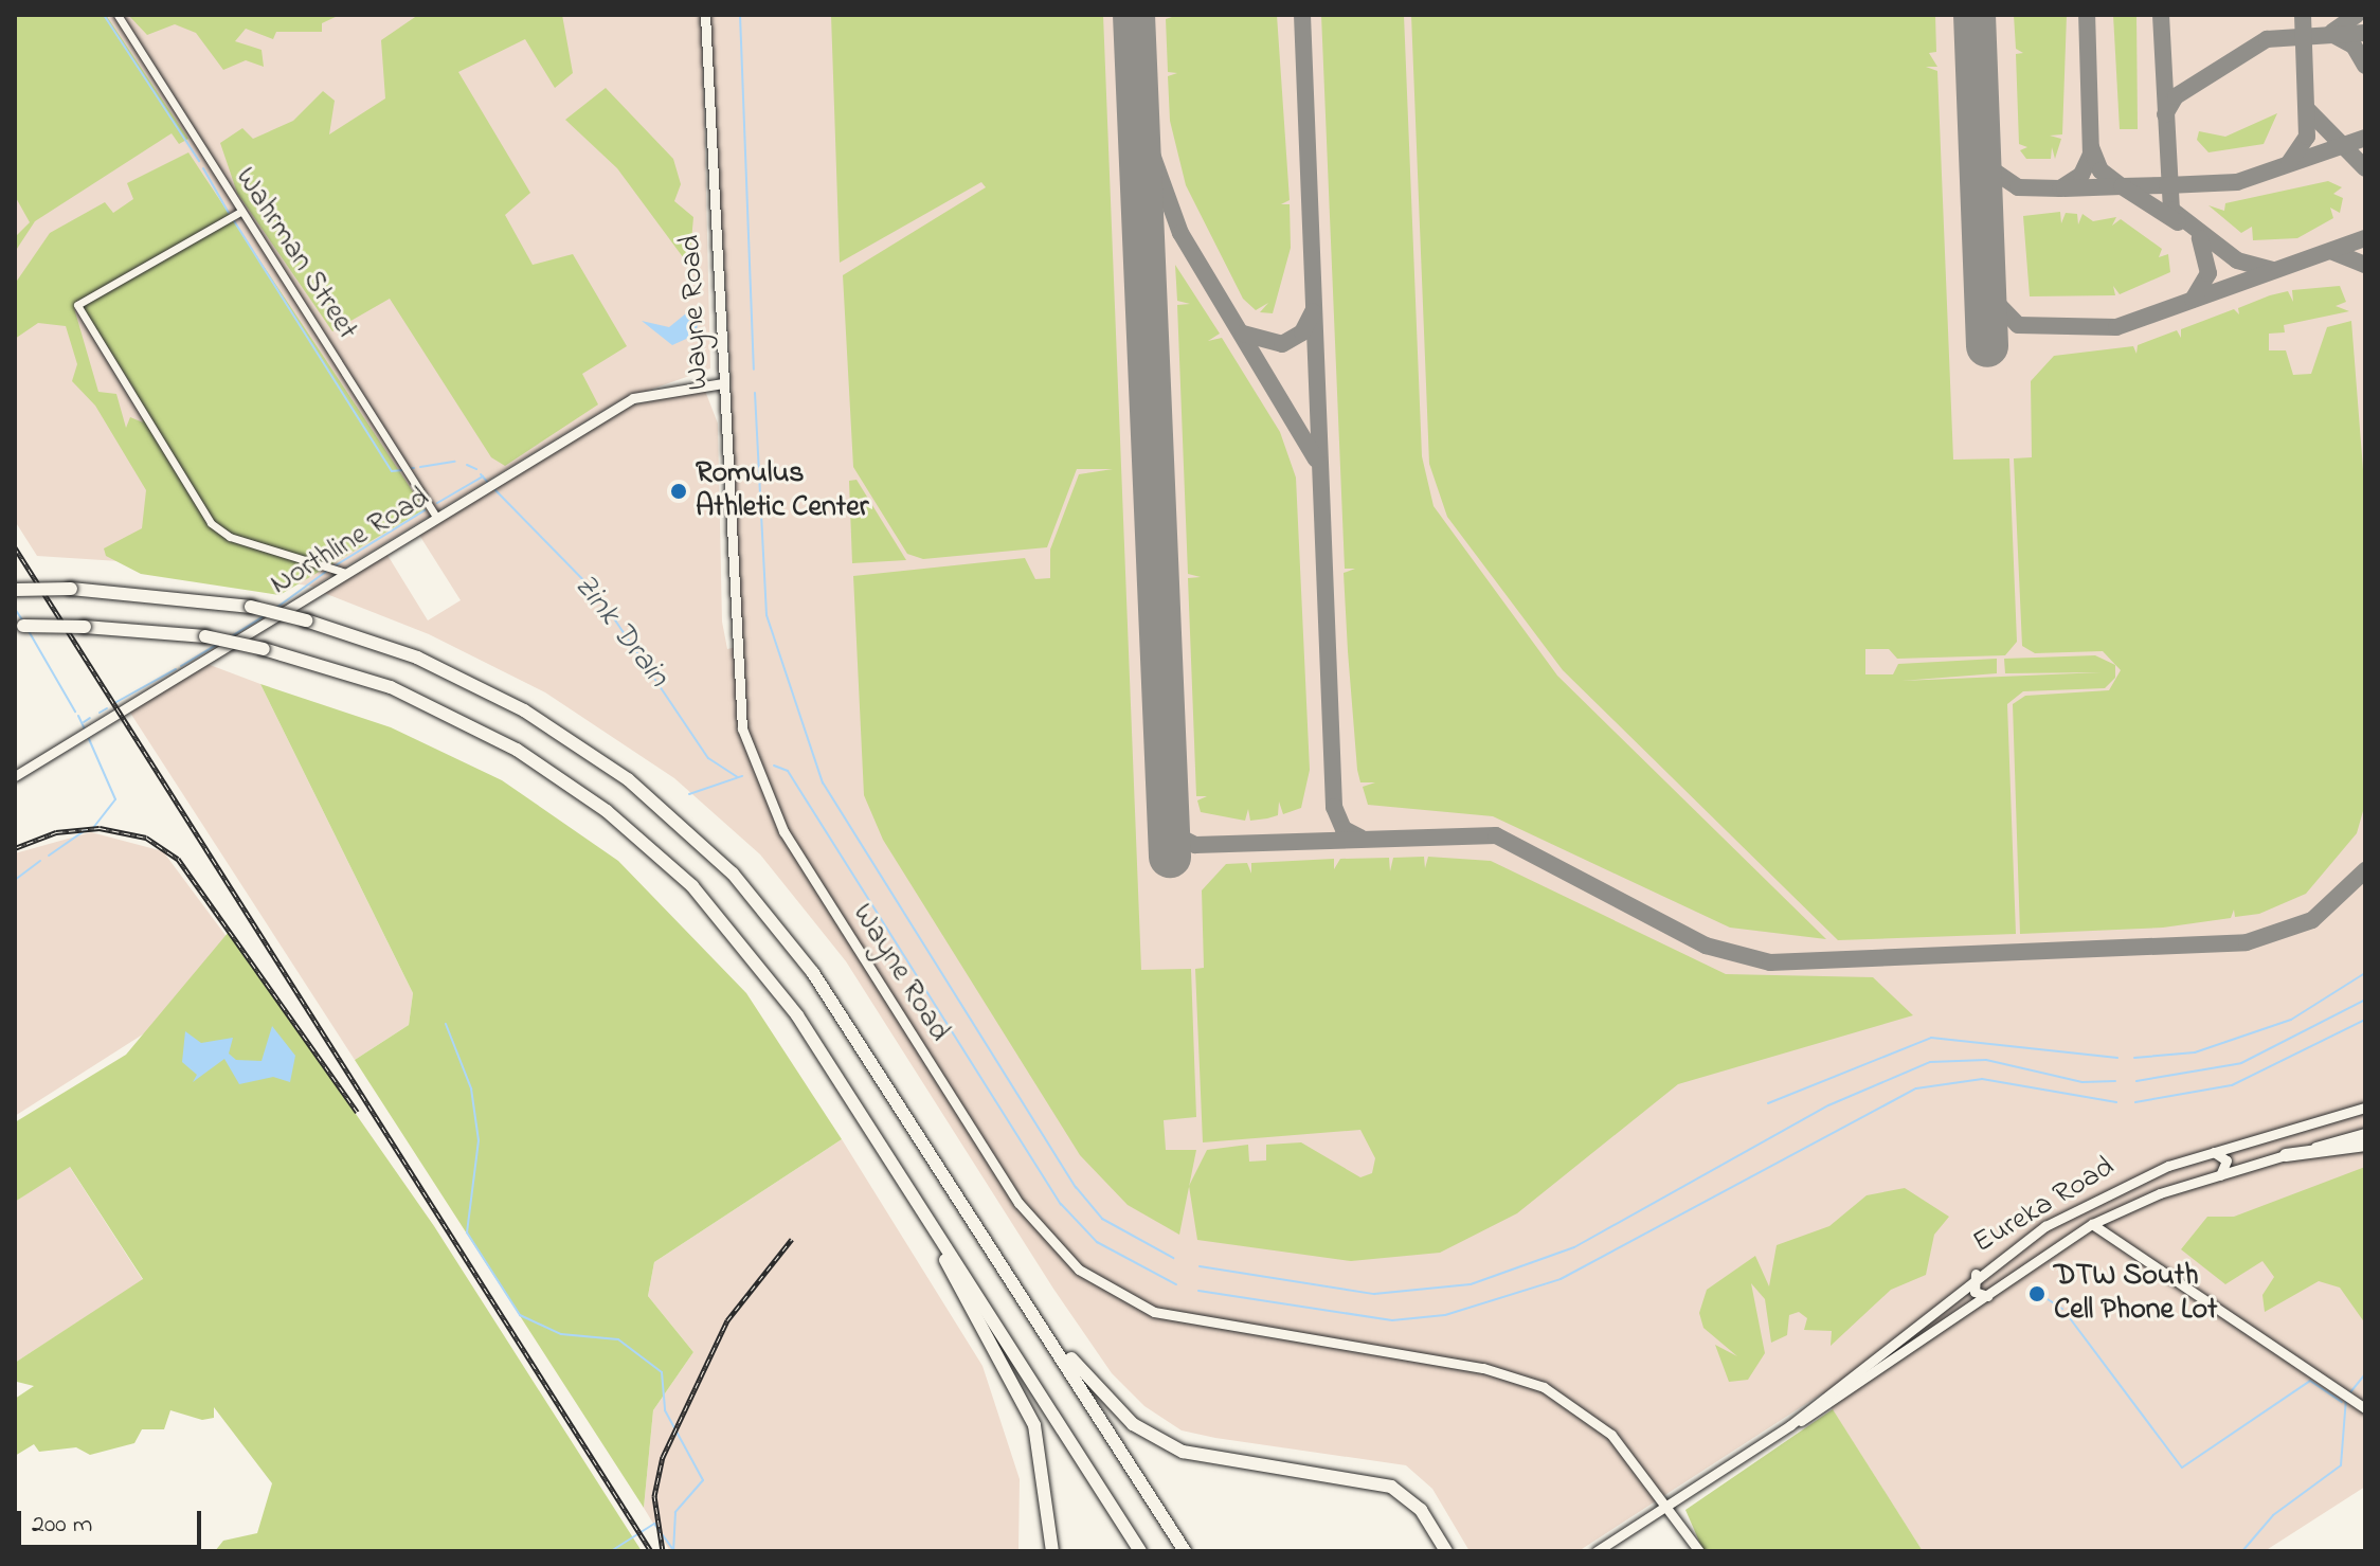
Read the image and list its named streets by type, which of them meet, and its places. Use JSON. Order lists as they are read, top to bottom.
{
  "streets": {
    "main road": ["Wayne Road", "Northline Road", "Eureka Road"],
    "street": ["Wahrman Street"]
  },
  "crossings": [
    ["Wahrman Street", "Northline Road"],
    ["Wayne Road", "Northline Road"],
    ["Wayne Road", "Eureka Road"]
  ],
  "water": ["Zink Drain"],
  "places": ["Romulus Athletic Center", "DTW South Cell Phone Lot"],
  "scale_bar": "200 m"
}
